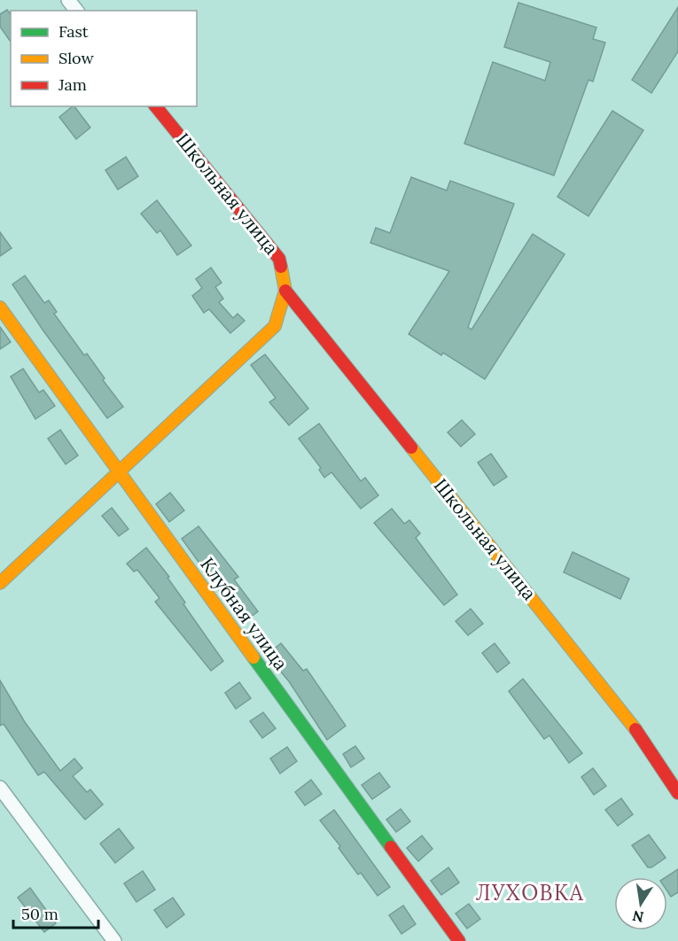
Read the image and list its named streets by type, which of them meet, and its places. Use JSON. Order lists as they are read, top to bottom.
{
  "streets": {
    "street": ["Школьная улица", "Клубная улица"]
  },
  "crossings": [
    ["Школьная улица", "Клубная улица"]
  ],
  "districts": ["ЛУХОВКА"],
  "legend": ["Fast", "Slow", "Jam"],
  "scale_bar": "50 m",
  "north": "bottom"
}
